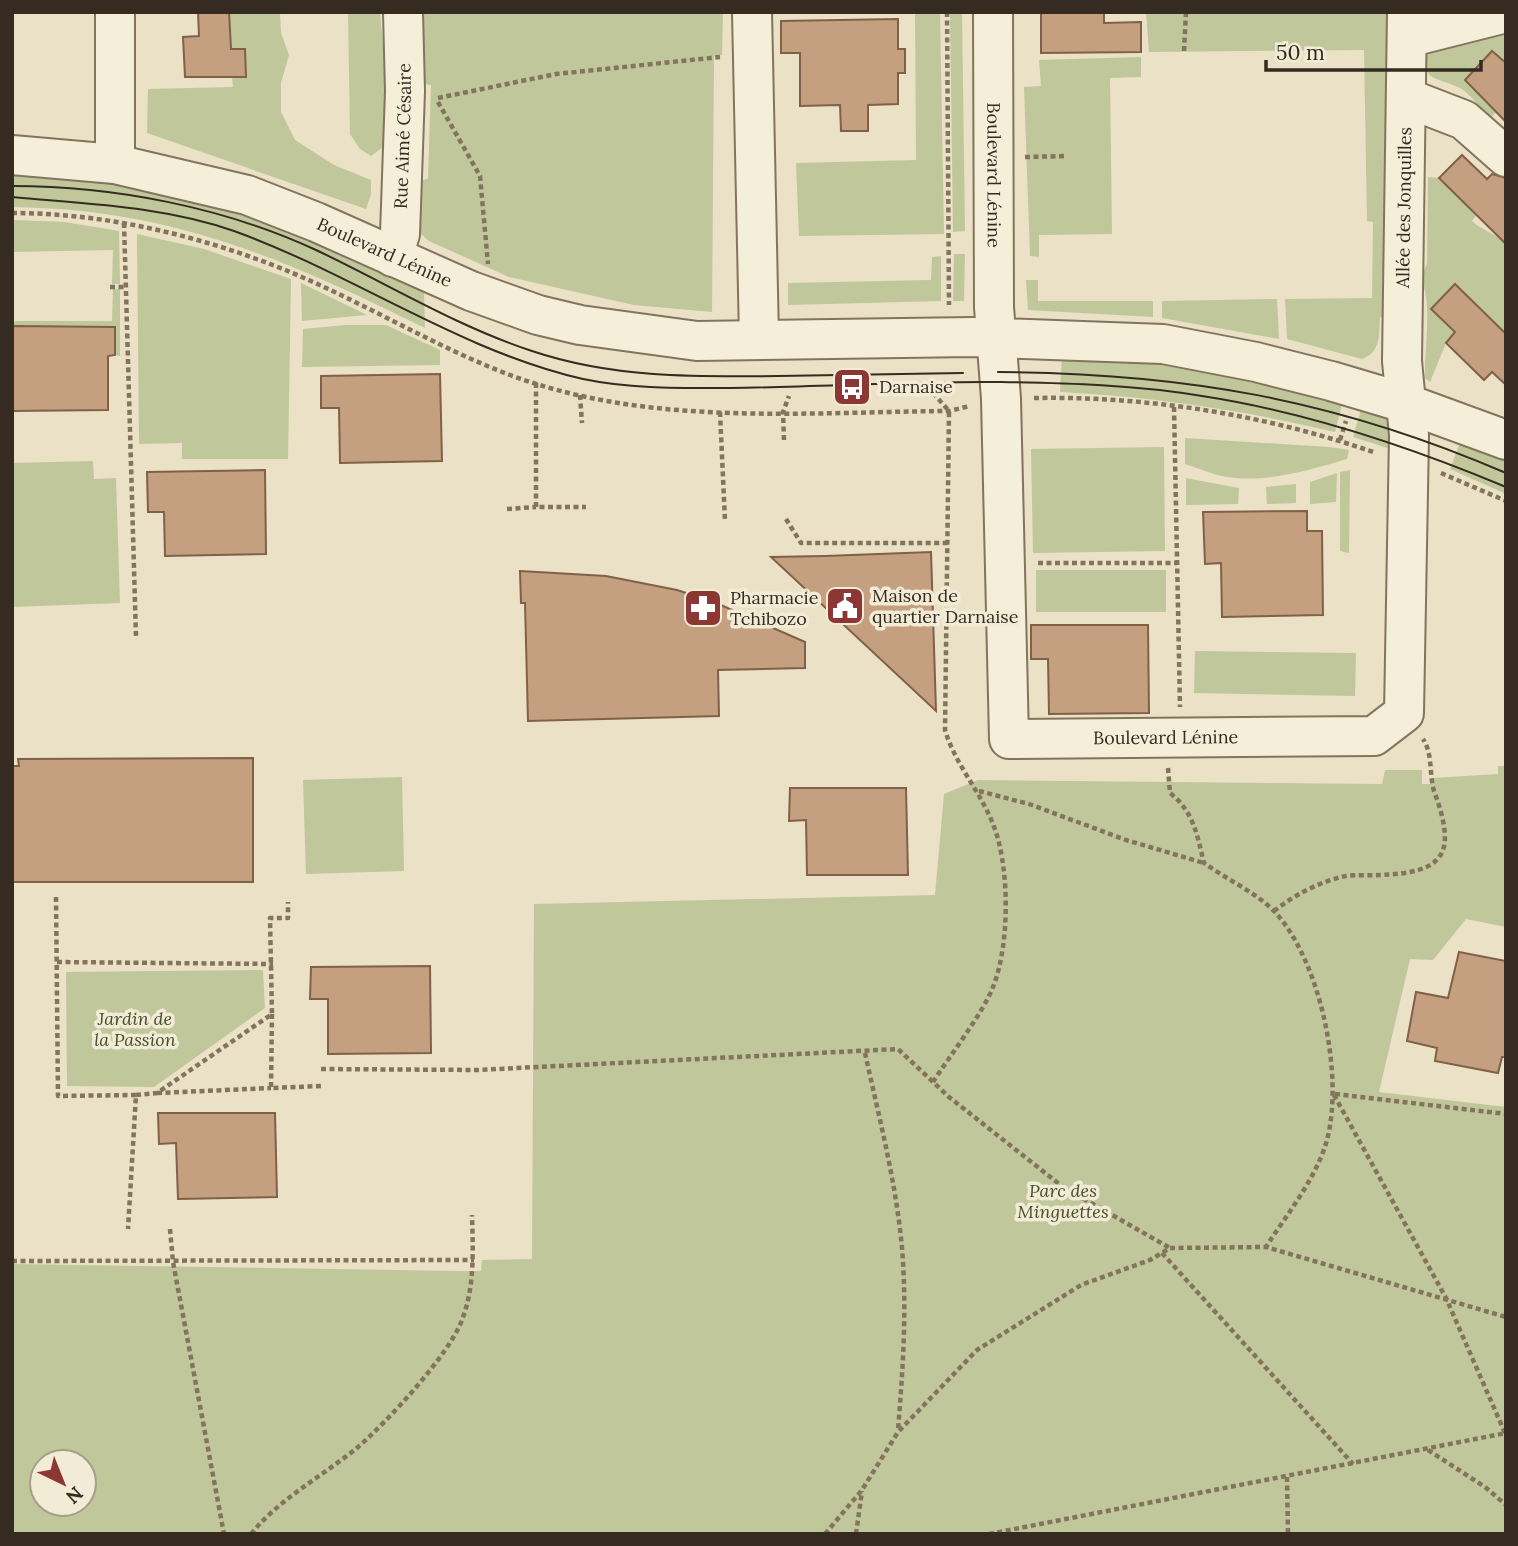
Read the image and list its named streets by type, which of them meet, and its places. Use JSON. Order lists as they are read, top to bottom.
{
  "streets": {
    "street": ["Rue Aimé Césaire", "Boulevard Lénine", "Allée des Jonquilles"]
  },
  "crossings": [
    ["Rue Aimé Césaire", "Boulevard Lénine"],
    ["Boulevard Lénine", "Allée des Jonquilles"]
  ],
  "parks": ["Jardin de la Passion", "Parc des Minguettes"],
  "places": {
    "bus stop": ["Darnaise"],
    "public building": ["Maison de quartier Darnaise"],
    "pharmacy": ["Pharmacie Tchibozo"]
  },
  "scale_bar": "50 m",
  "north": "bottom right"
}
